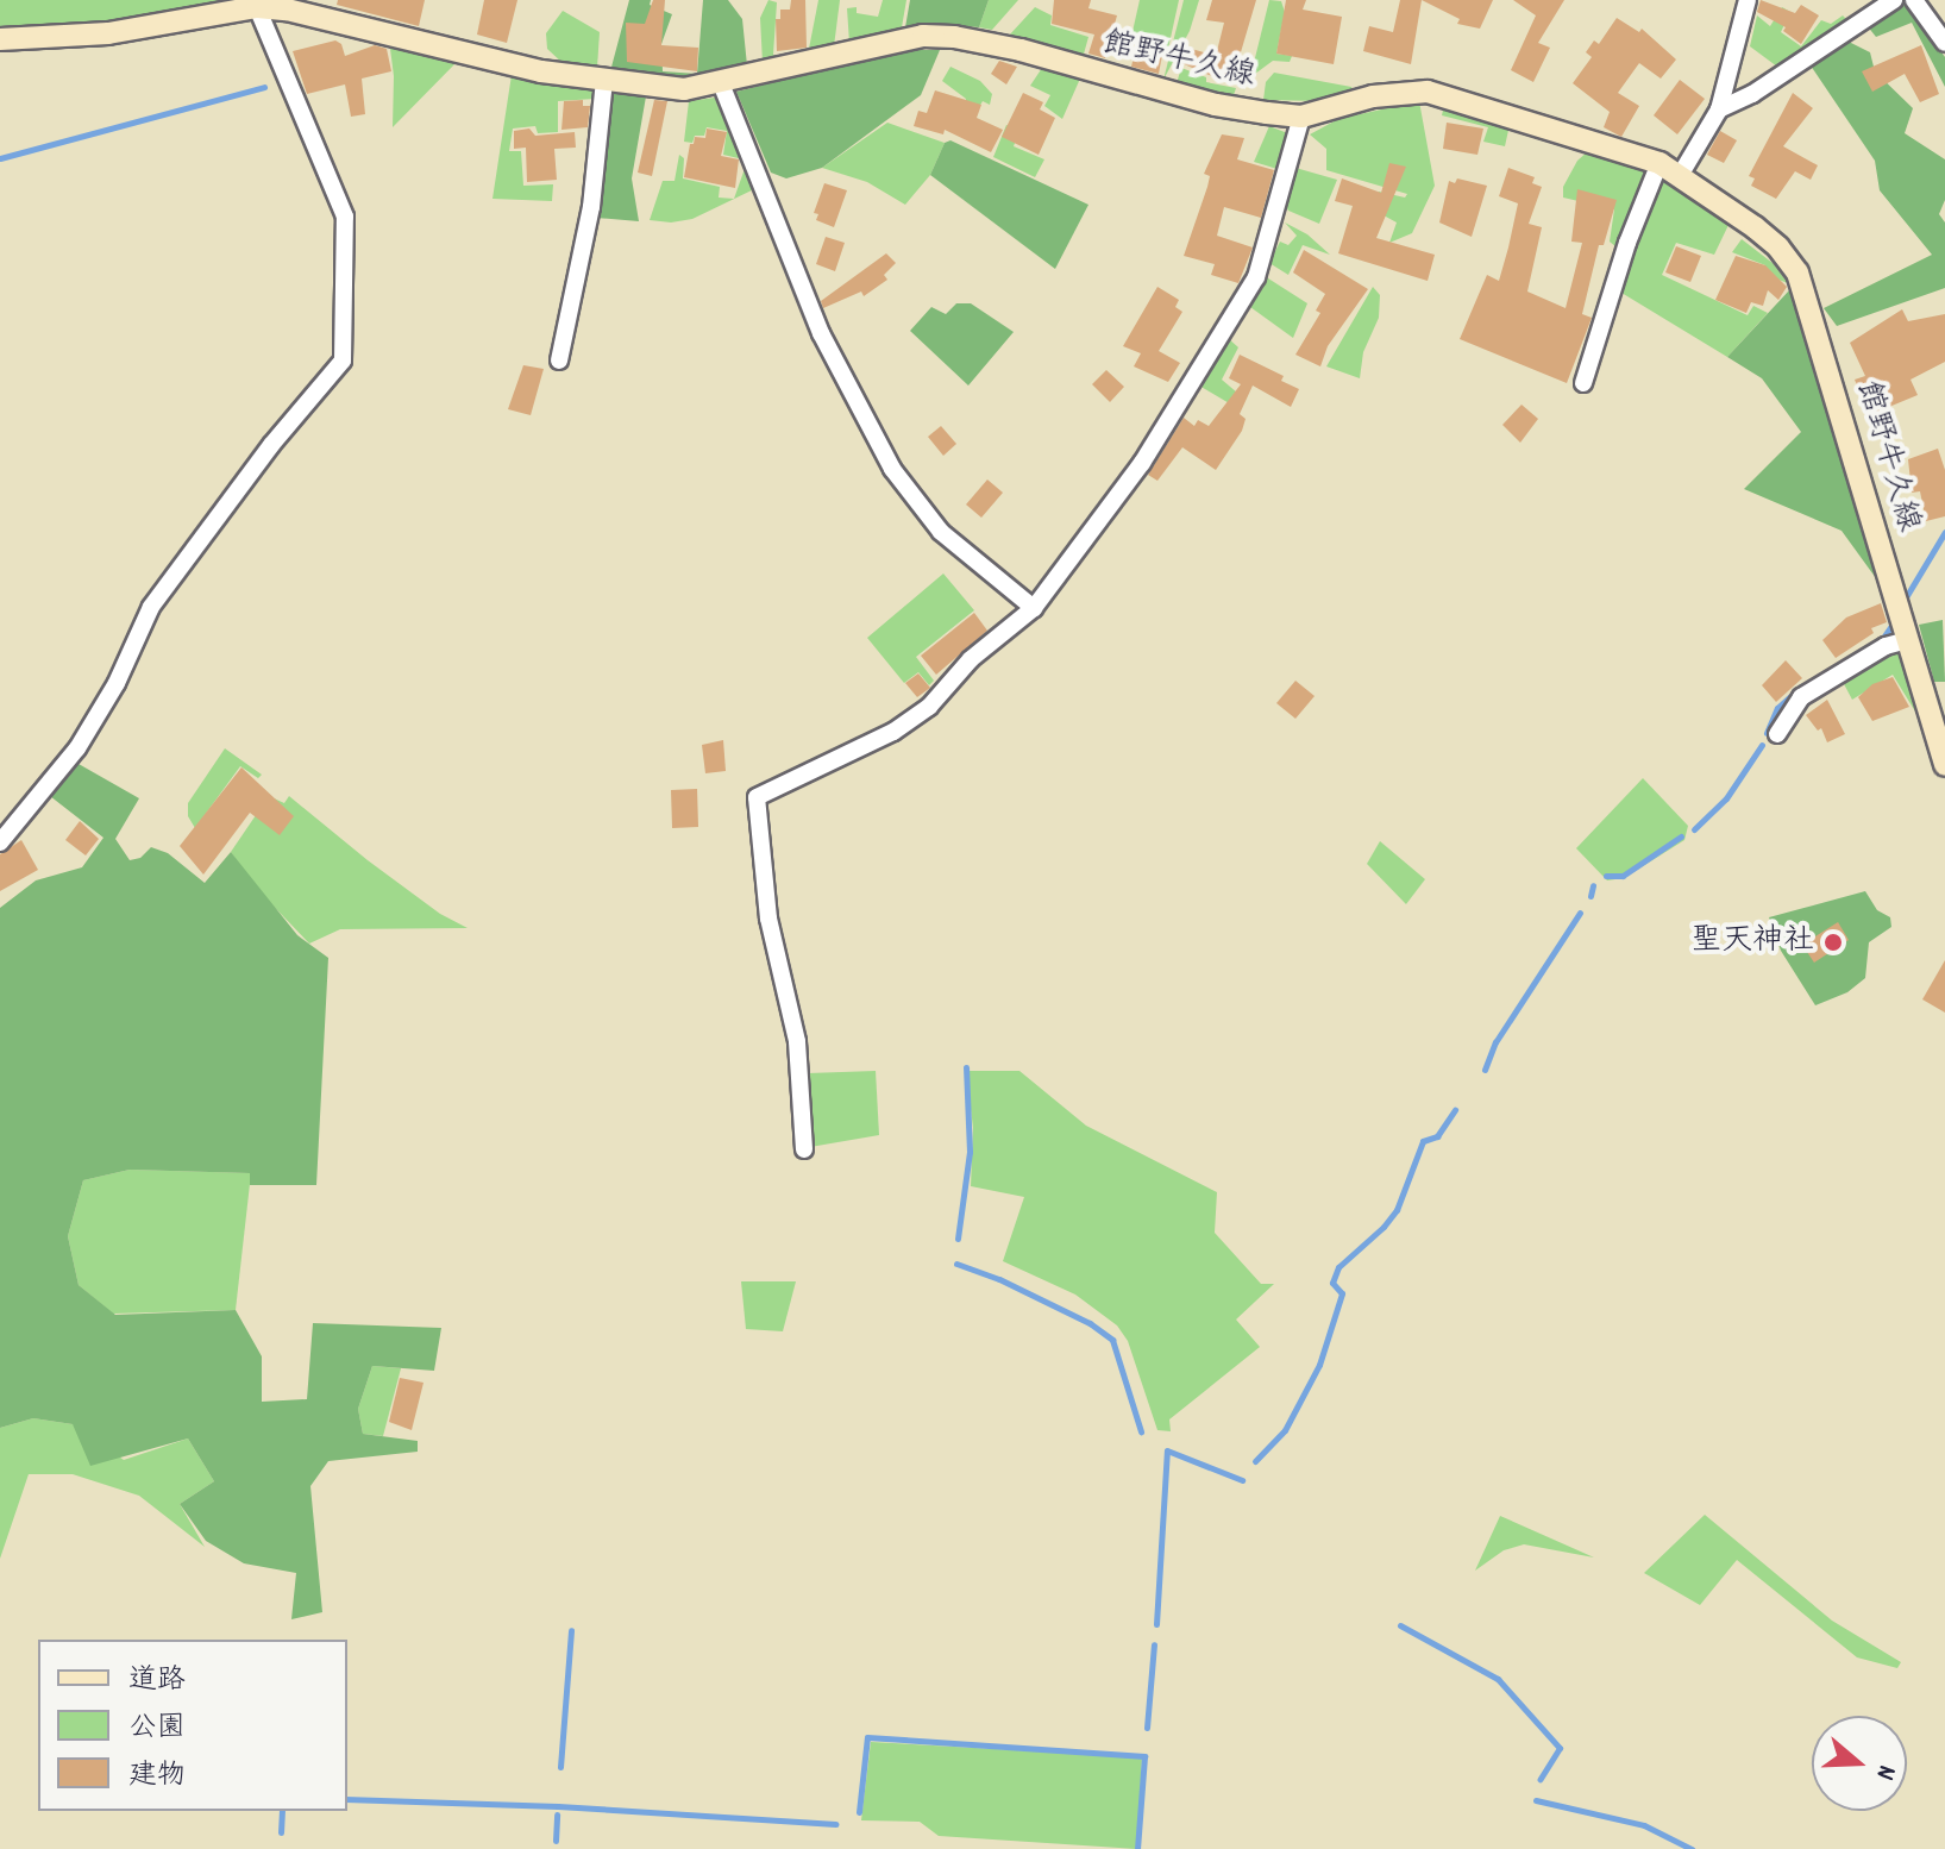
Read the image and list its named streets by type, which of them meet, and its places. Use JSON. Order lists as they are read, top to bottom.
{
  "streets": {
    "main road": ["館野牛久線"]
  },
  "places": ["聖天神社"],
  "legend": ["道路", "公園", "建物"],
  "north": "right"
}
